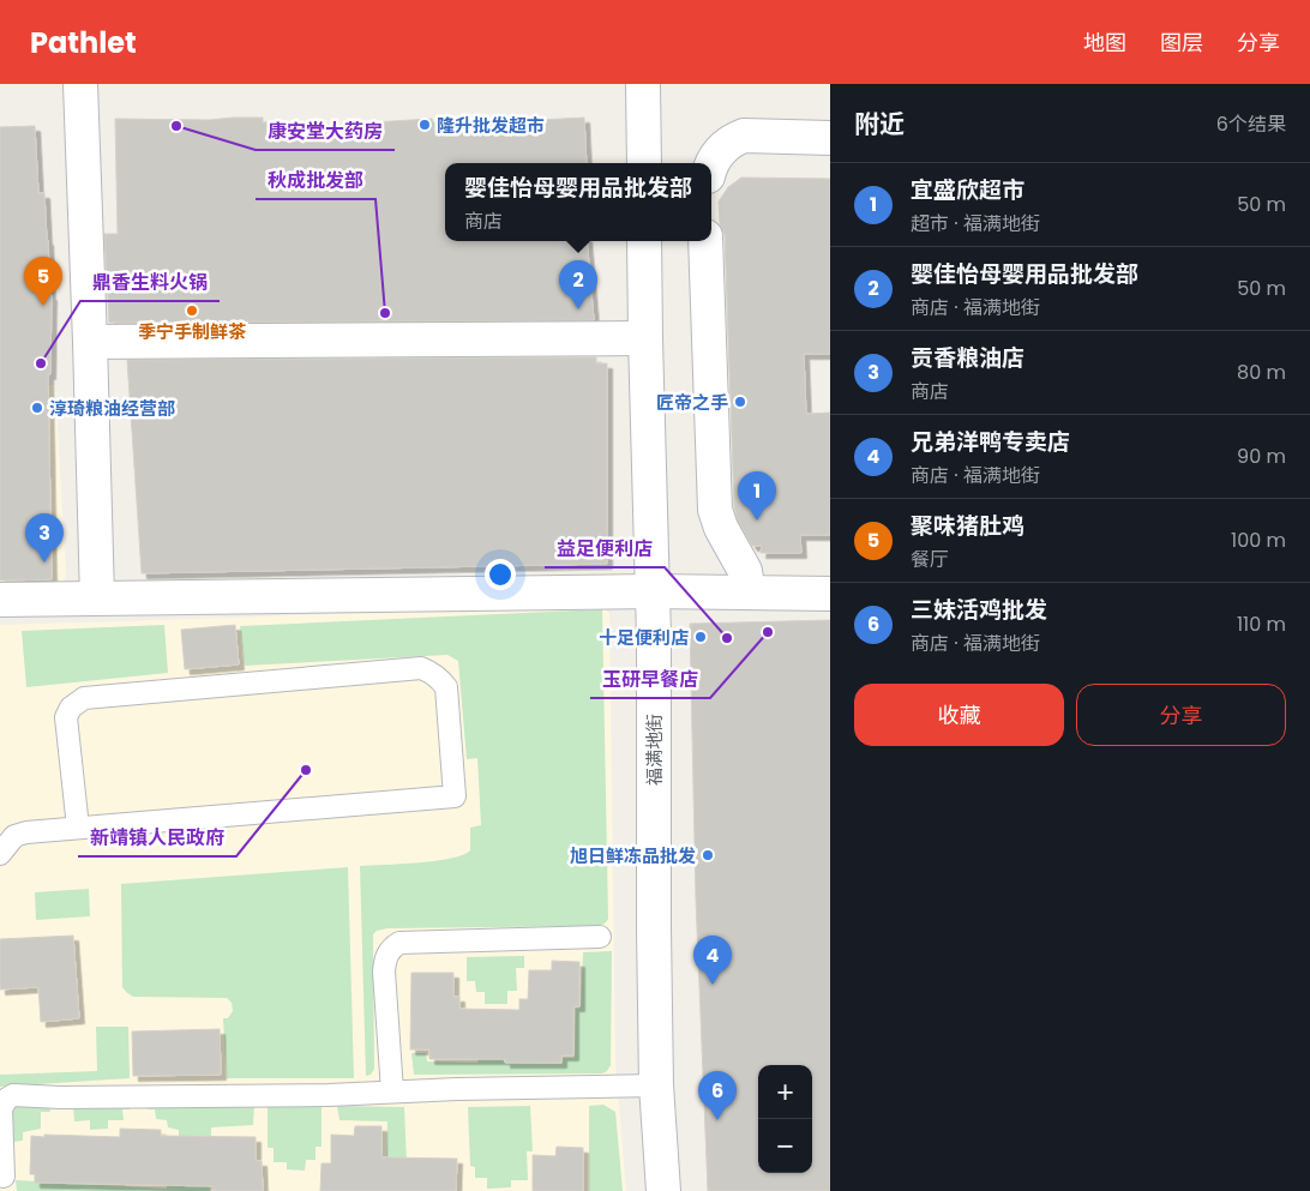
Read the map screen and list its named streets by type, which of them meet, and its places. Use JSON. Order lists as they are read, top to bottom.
{
  "streets": {
    "street": ["福满地街"]
  },
  "places": [
    "隆升批发超市",
    "康安堂大药房",
    "季宁手制鲜茶",
    "秋成批发部",
    "鼎香生料火锅",
    "匠帝之手",
    "淳琦粮油经营部",
    "玉研早餐店",
    "十足便利店",
    "益足便利店",
    "新靖镇人民政府",
    "旭日鲜冻品批发"
  ],
  "page": {
    "header": "Pathlet",
    "nav": ["地图", "图层", "分享"],
    "heading": ["附近", "6个结果"],
    "list": [
      {
        "mark": "1",
        "name": "宜盛欣超市",
        "note": "超市 · 福满地街",
        "value": "50 m"
      },
      {
        "mark": "2",
        "name": "婴佳怡母婴用品批发部",
        "note": "商店 · 福满地街",
        "value": "50 m"
      },
      {
        "mark": "3",
        "name": "贡香粮油店",
        "note": "商店",
        "value": "80 m"
      },
      {
        "mark": "4",
        "name": "兄弟洋鸭专卖店",
        "note": "商店 · 福满地街",
        "value": "90 m"
      },
      {
        "mark": "5",
        "name": "聚味猪肚鸡",
        "note": "餐厅",
        "value": "100 m"
      },
      {
        "mark": "6",
        "name": "三妹活鸡批发",
        "note": "商店 · 福满地街",
        "value": "110 m"
      }
    ],
    "popup": ["婴佳怡母婴用品批发部", "商店"],
    "pins": [
      "5",
      "2",
      "1",
      "3",
      "4",
      "6"
    ],
    "buttons": ["收藏", "分享"],
    "map_buttons": ["+", "−"]
  }
}
